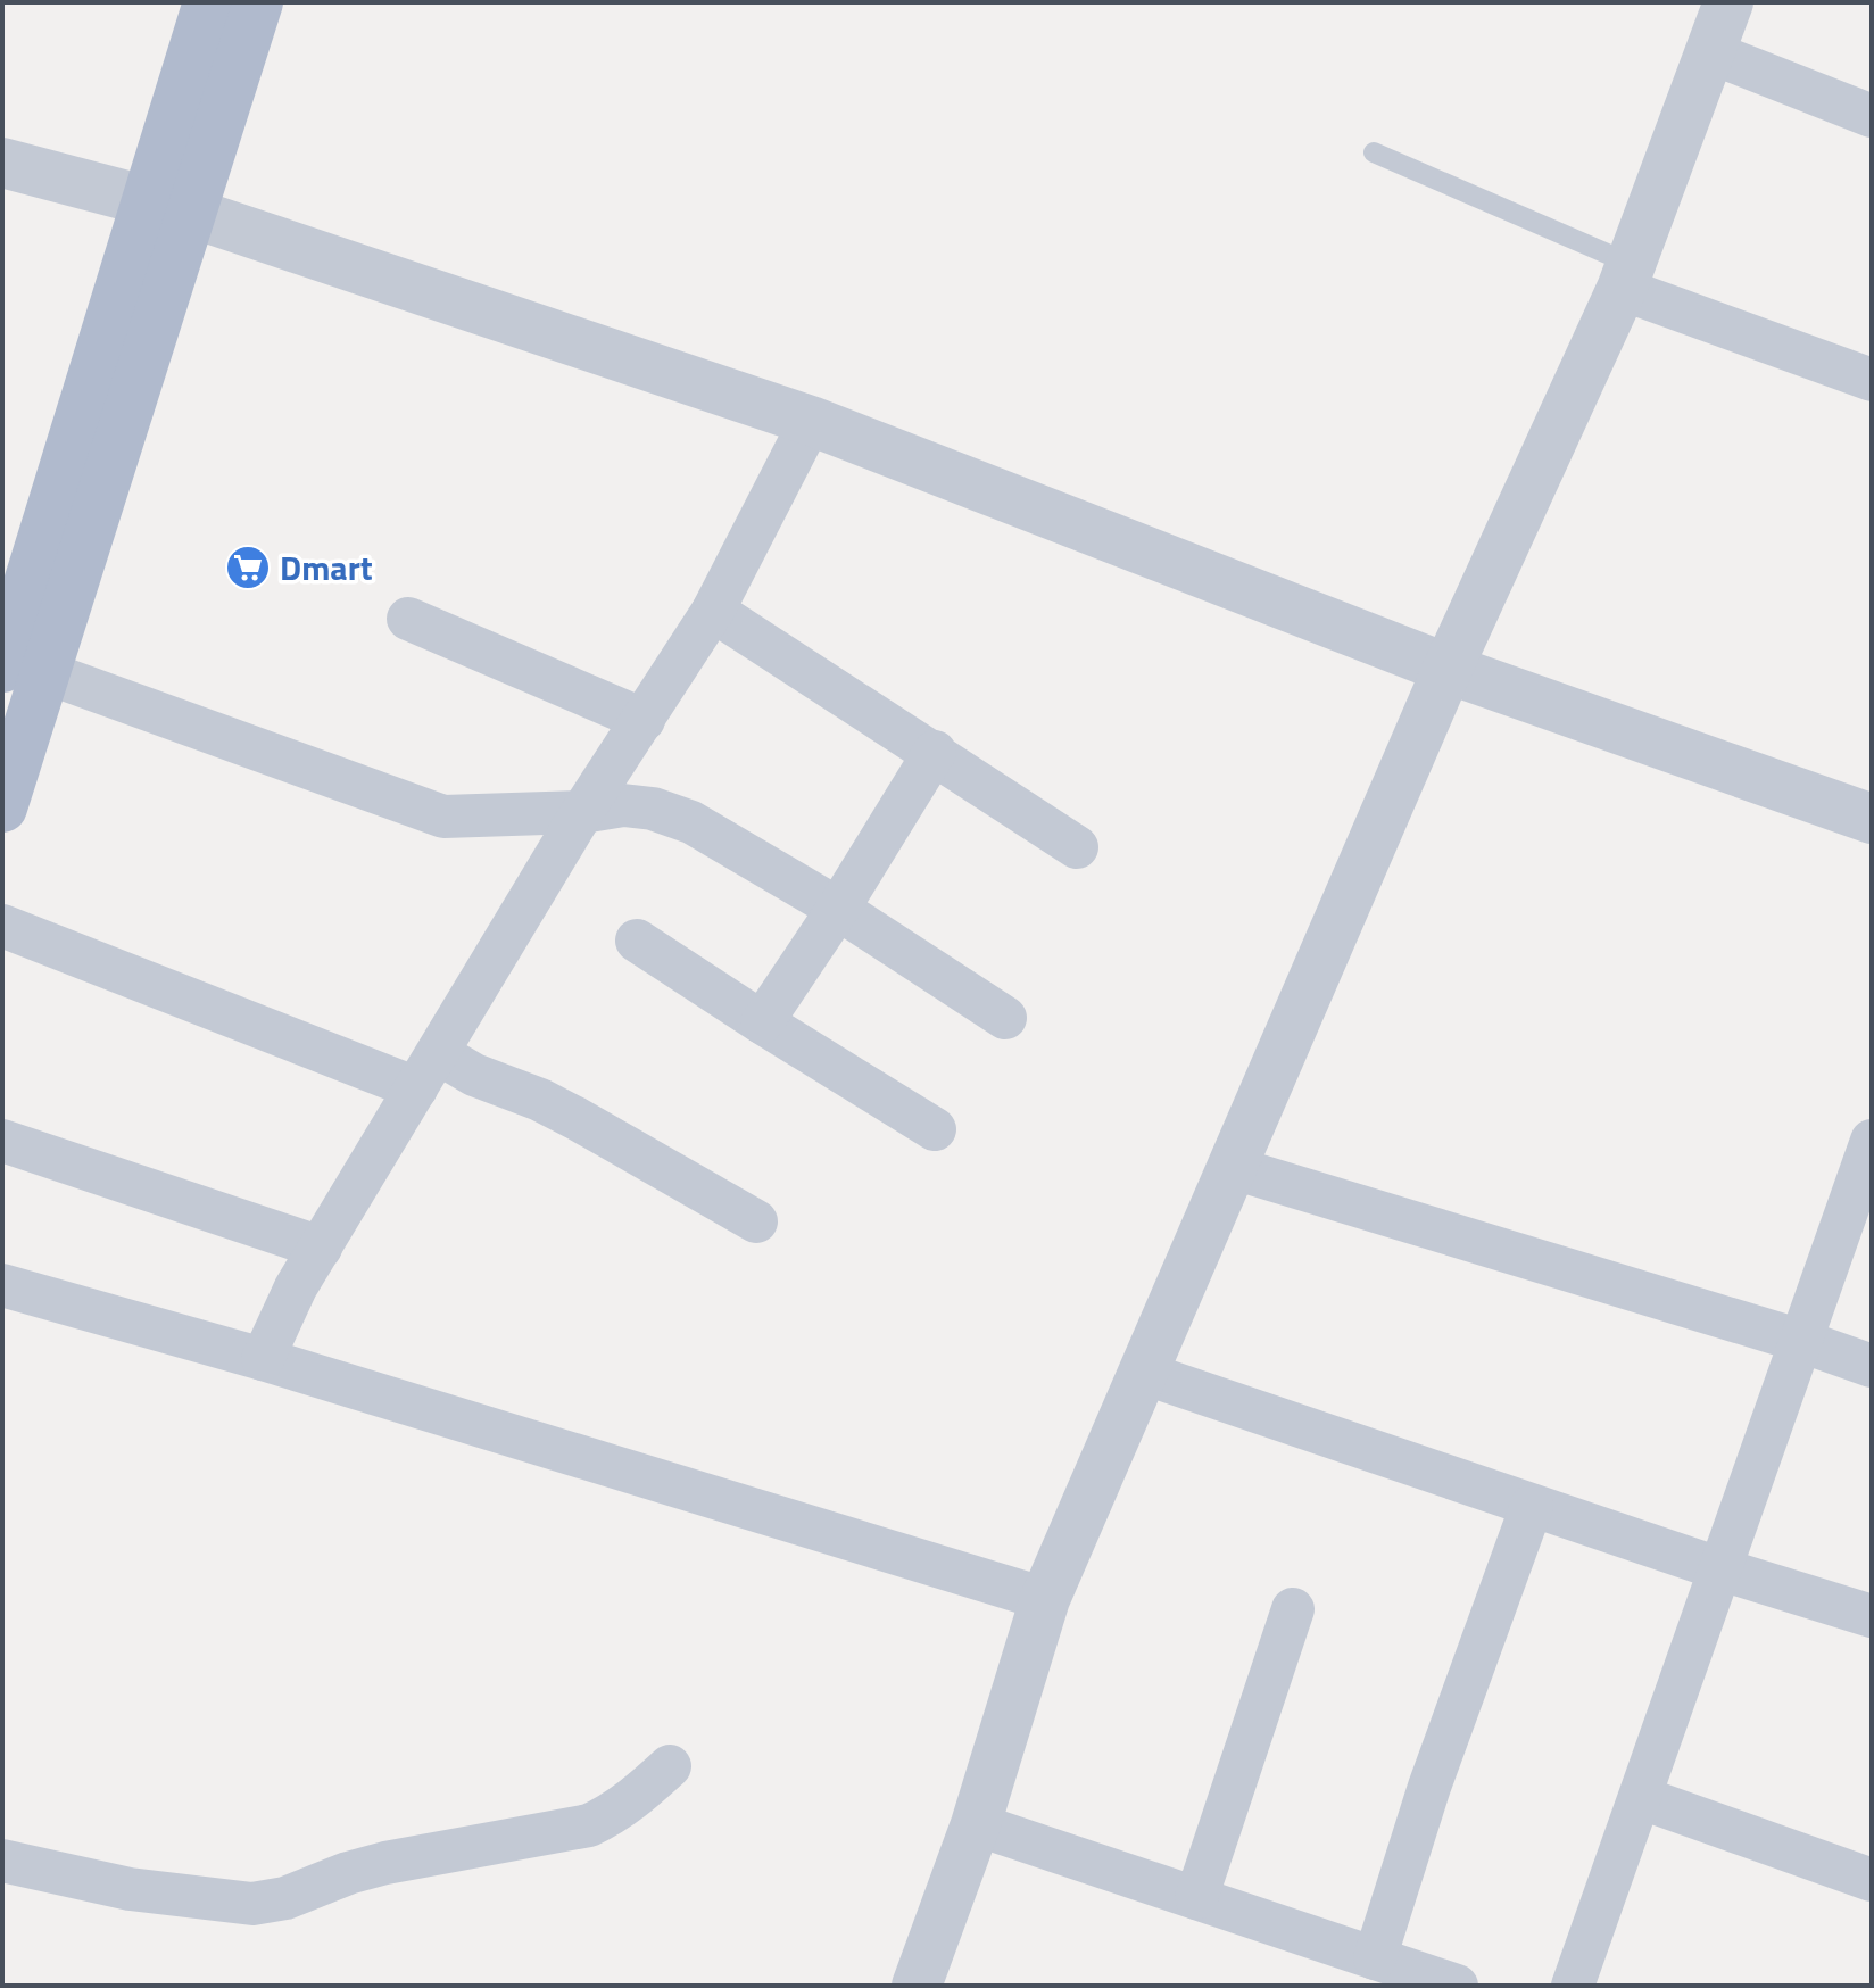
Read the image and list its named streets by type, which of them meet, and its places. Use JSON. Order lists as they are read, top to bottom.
{
  "places": {
    "supermarket": ["Dmart"]
  }
}
